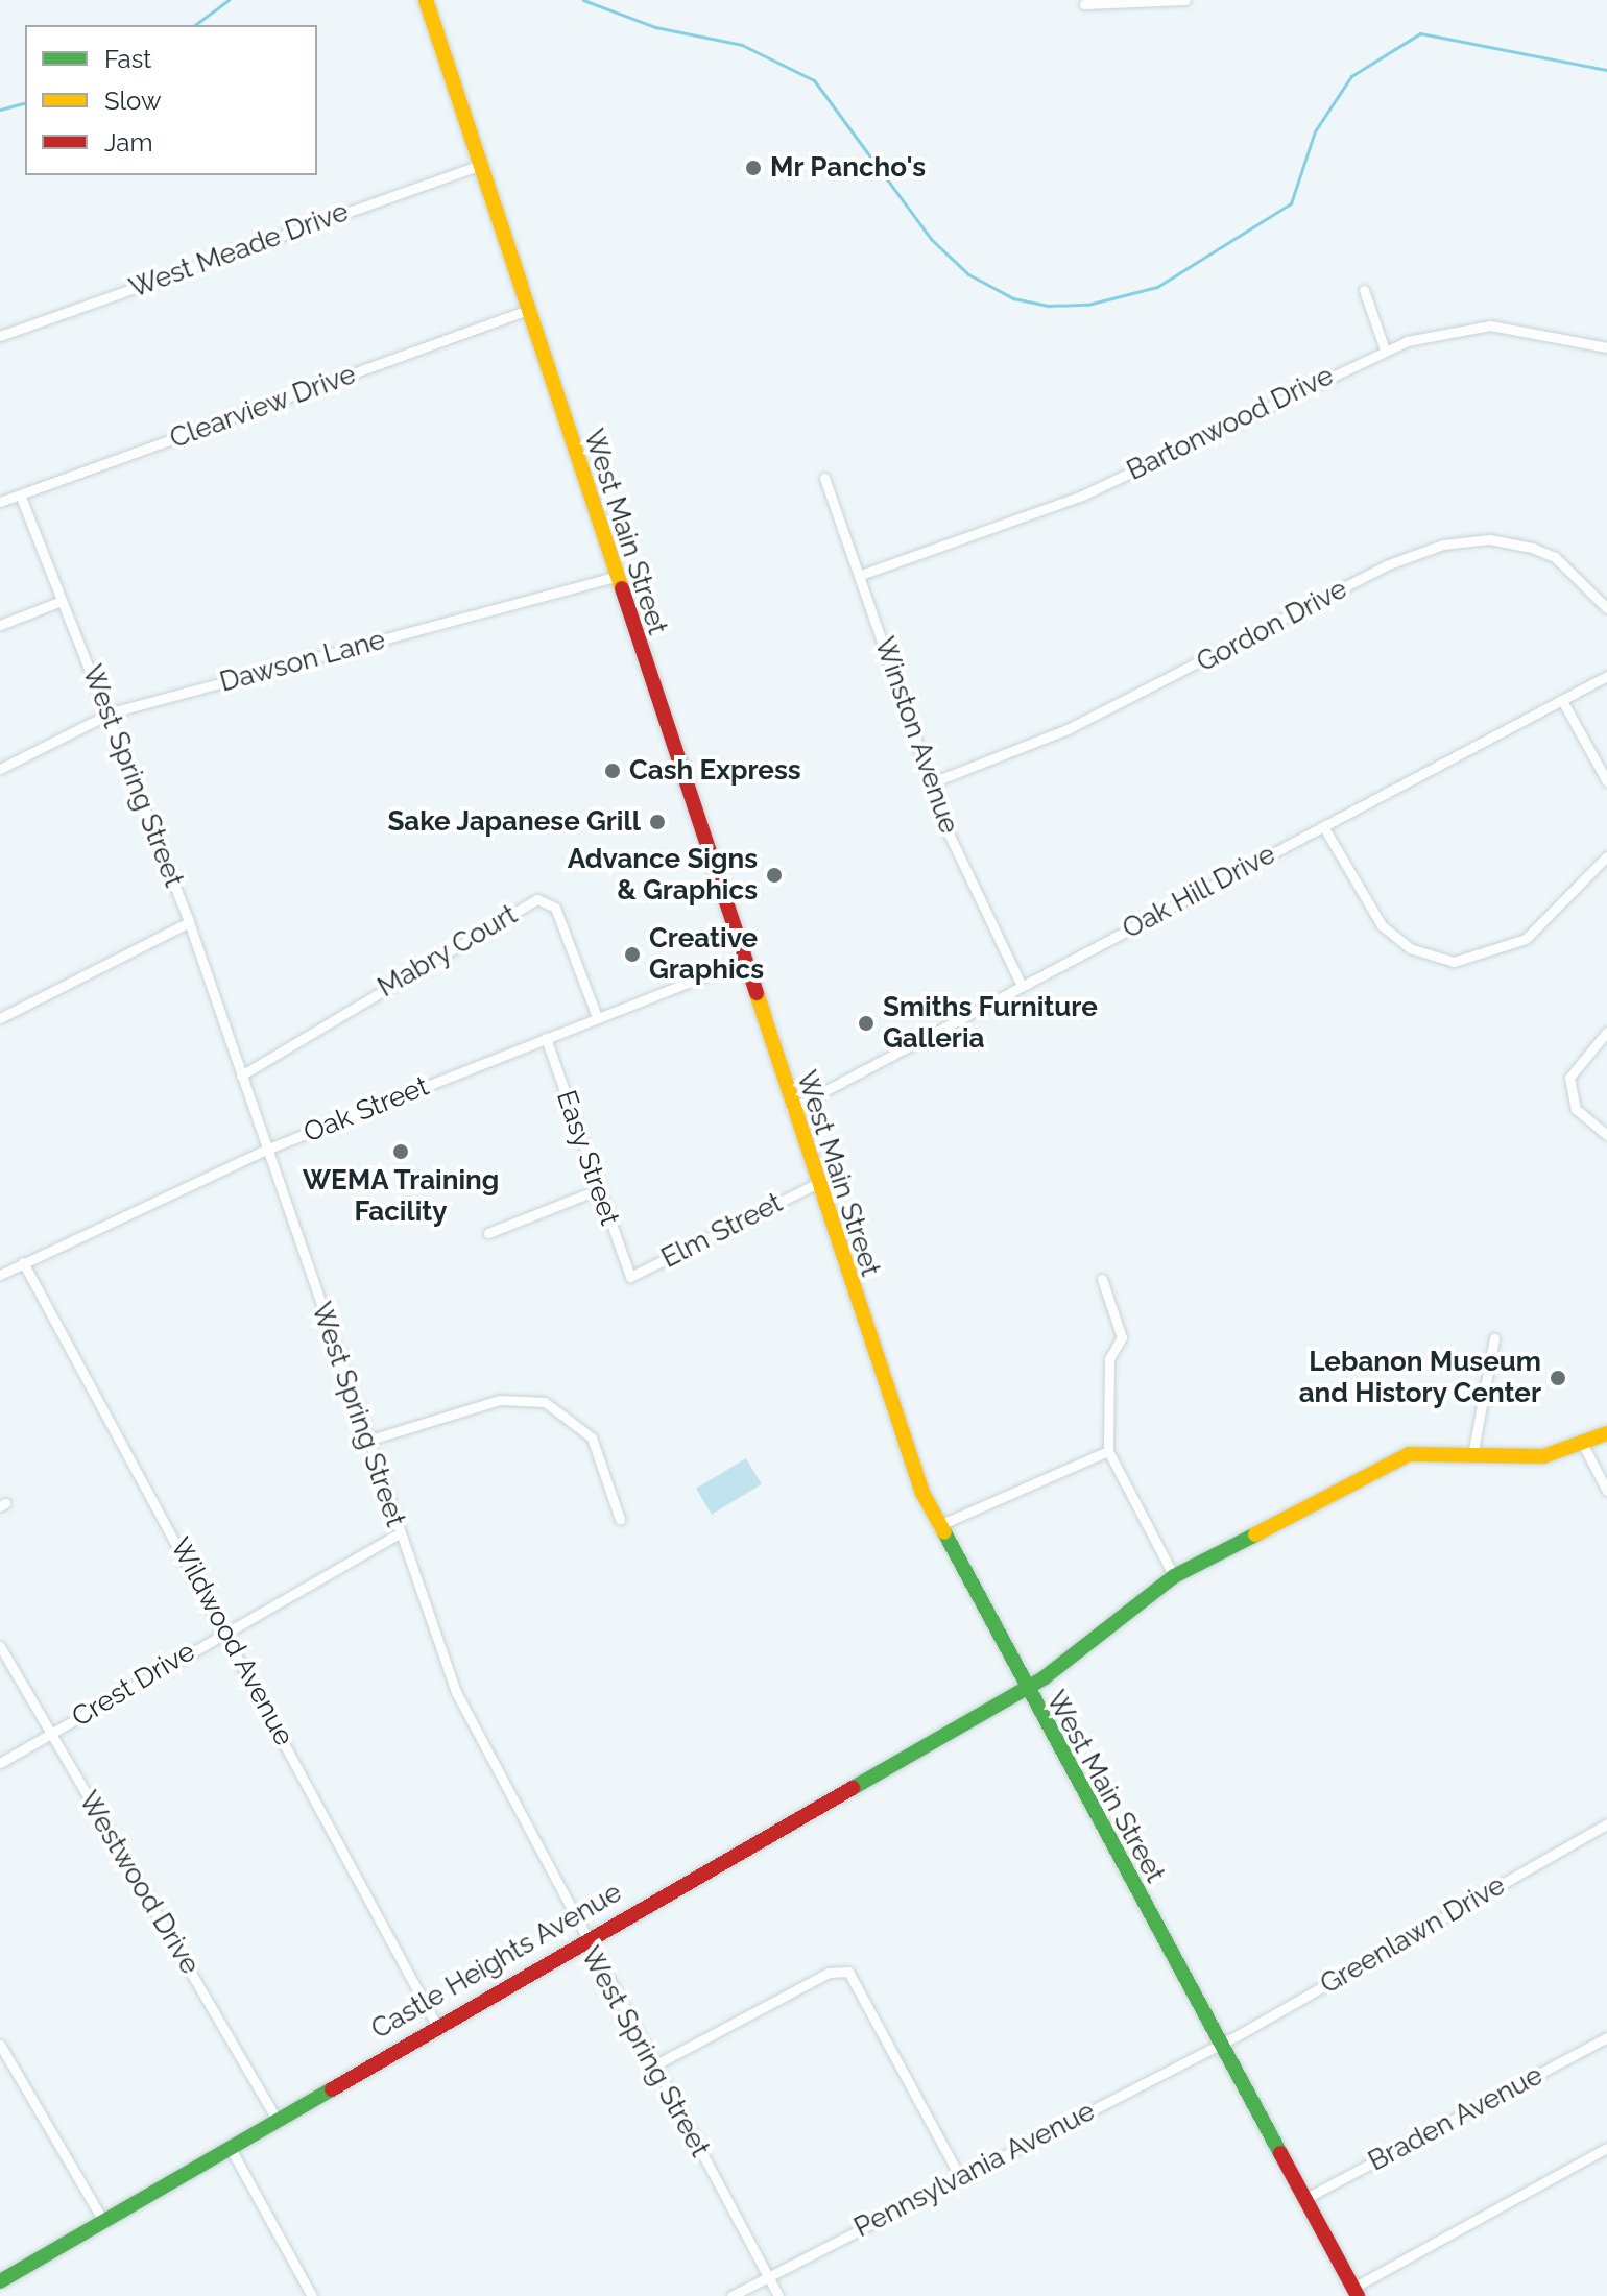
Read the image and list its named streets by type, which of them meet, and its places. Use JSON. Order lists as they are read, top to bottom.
{
  "streets": {
    "main road": ["West Main Street", "Castle Heights Avenue"],
    "street": [
      "West Meade Drive",
      "Clearview Drive",
      "Bartonwood Drive",
      "Gordon Drive",
      "Dawson Lane",
      "Winston Avenue",
      "West Spring Street",
      "Oak Hill Drive",
      "Mabry Court",
      "Oak Street",
      "Easy Street",
      "Elm Street",
      "Wildwood Avenue",
      "Crest Drive",
      "Westwood Drive",
      "Greenlawn Drive",
      "Braden Avenue",
      "Pennsylvania Avenue"
    ]
  },
  "crossings": [
    ["West Meade Drive", "West Main Street"],
    ["Clearview Drive", "West Main Street"],
    ["Clearview Drive", "West Spring Street"],
    ["Bartonwood Drive", "Winston Avenue"],
    ["West Main Street", "Dawson Lane"],
    ["West Main Street", "Oak Hill Drive"],
    ["West Main Street", "Oak Street"],
    ["West Main Street", "Elm Street"],
    ["West Main Street", "Greenlawn Drive"],
    ["West Main Street", "Castle Heights Avenue"],
    ["West Main Street", "Braden Avenue"],
    ["West Main Street", "Pennsylvania Avenue"],
    ["Gordon Drive", "Winston Avenue"],
    ["Dawson Lane", "West Spring Street"],
    ["Winston Avenue", "Oak Hill Drive"],
    ["West Spring Street", "Mabry Court"],
    ["West Spring Street", "Oak Street"],
    ["West Spring Street", "Crest Drive"],
    ["West Spring Street", "Castle Heights Avenue"],
    ["West Spring Street", "Pennsylvania Avenue"],
    ["Mabry Court", "Oak Street"],
    ["Oak Street", "Easy Street"],
    ["Oak Street", "Wildwood Avenue"],
    ["Easy Street", "Elm Street"],
    ["Wildwood Avenue", "Crest Drive"],
    ["Wildwood Avenue", "Castle Heights Avenue"],
    ["Crest Drive", "Westwood Drive"],
    ["Westwood Drive", "Castle Heights Avenue"],
    ["Greenlawn Drive", "Pennsylvania Avenue"]
  ],
  "places": [
    "Mr Pancho's",
    "Cash Express",
    "Sake Japanese Grill",
    "Advance Signs & Graphics",
    "Creative Graphics",
    "Smiths Furniture Galleria",
    "WEMA Training Facility",
    "Lebanon Museum and History Center"
  ],
  "legend": ["Fast", "Slow", "Jam"]
}
